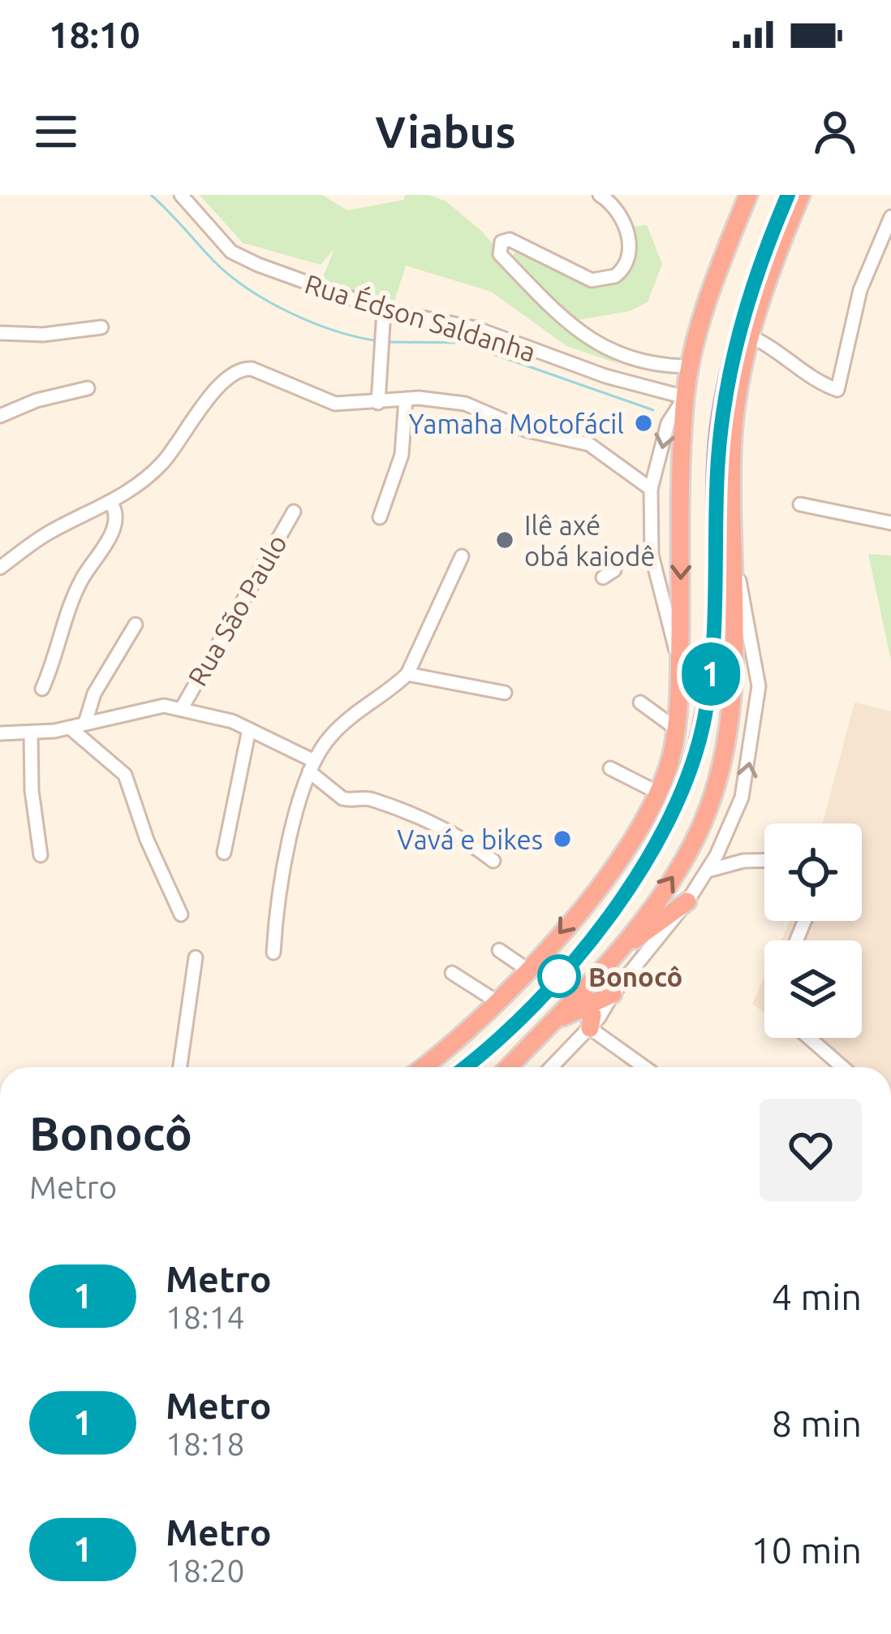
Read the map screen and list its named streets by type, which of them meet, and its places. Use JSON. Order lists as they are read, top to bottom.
{
  "streets": {
    "street": ["Rua Édson Saldanha", "Rua São Paulo"]
  },
  "places": [
    "Yamaha Motofácil",
    "Ilê axé obá kaiodê",
    "Vavá e bikes",
    "Bonocô"
  ],
  "lines": ["metro line 1"],
  "page": {
    "status": "18:10",
    "header": "Viabus",
    "on_map": "1",
    "heading": ["Bonocô", "Metro"],
    "list": [
      {
        "mark": "1",
        "name": "Metro",
        "note": "18:14",
        "value": "4 min"
      },
      {
        "mark": "1",
        "name": "Metro",
        "note": "18:18",
        "value": "8 min"
      },
      {
        "mark": "1",
        "name": "Metro",
        "note": "18:20",
        "value": "10 min"
      }
    ]
  }
}
